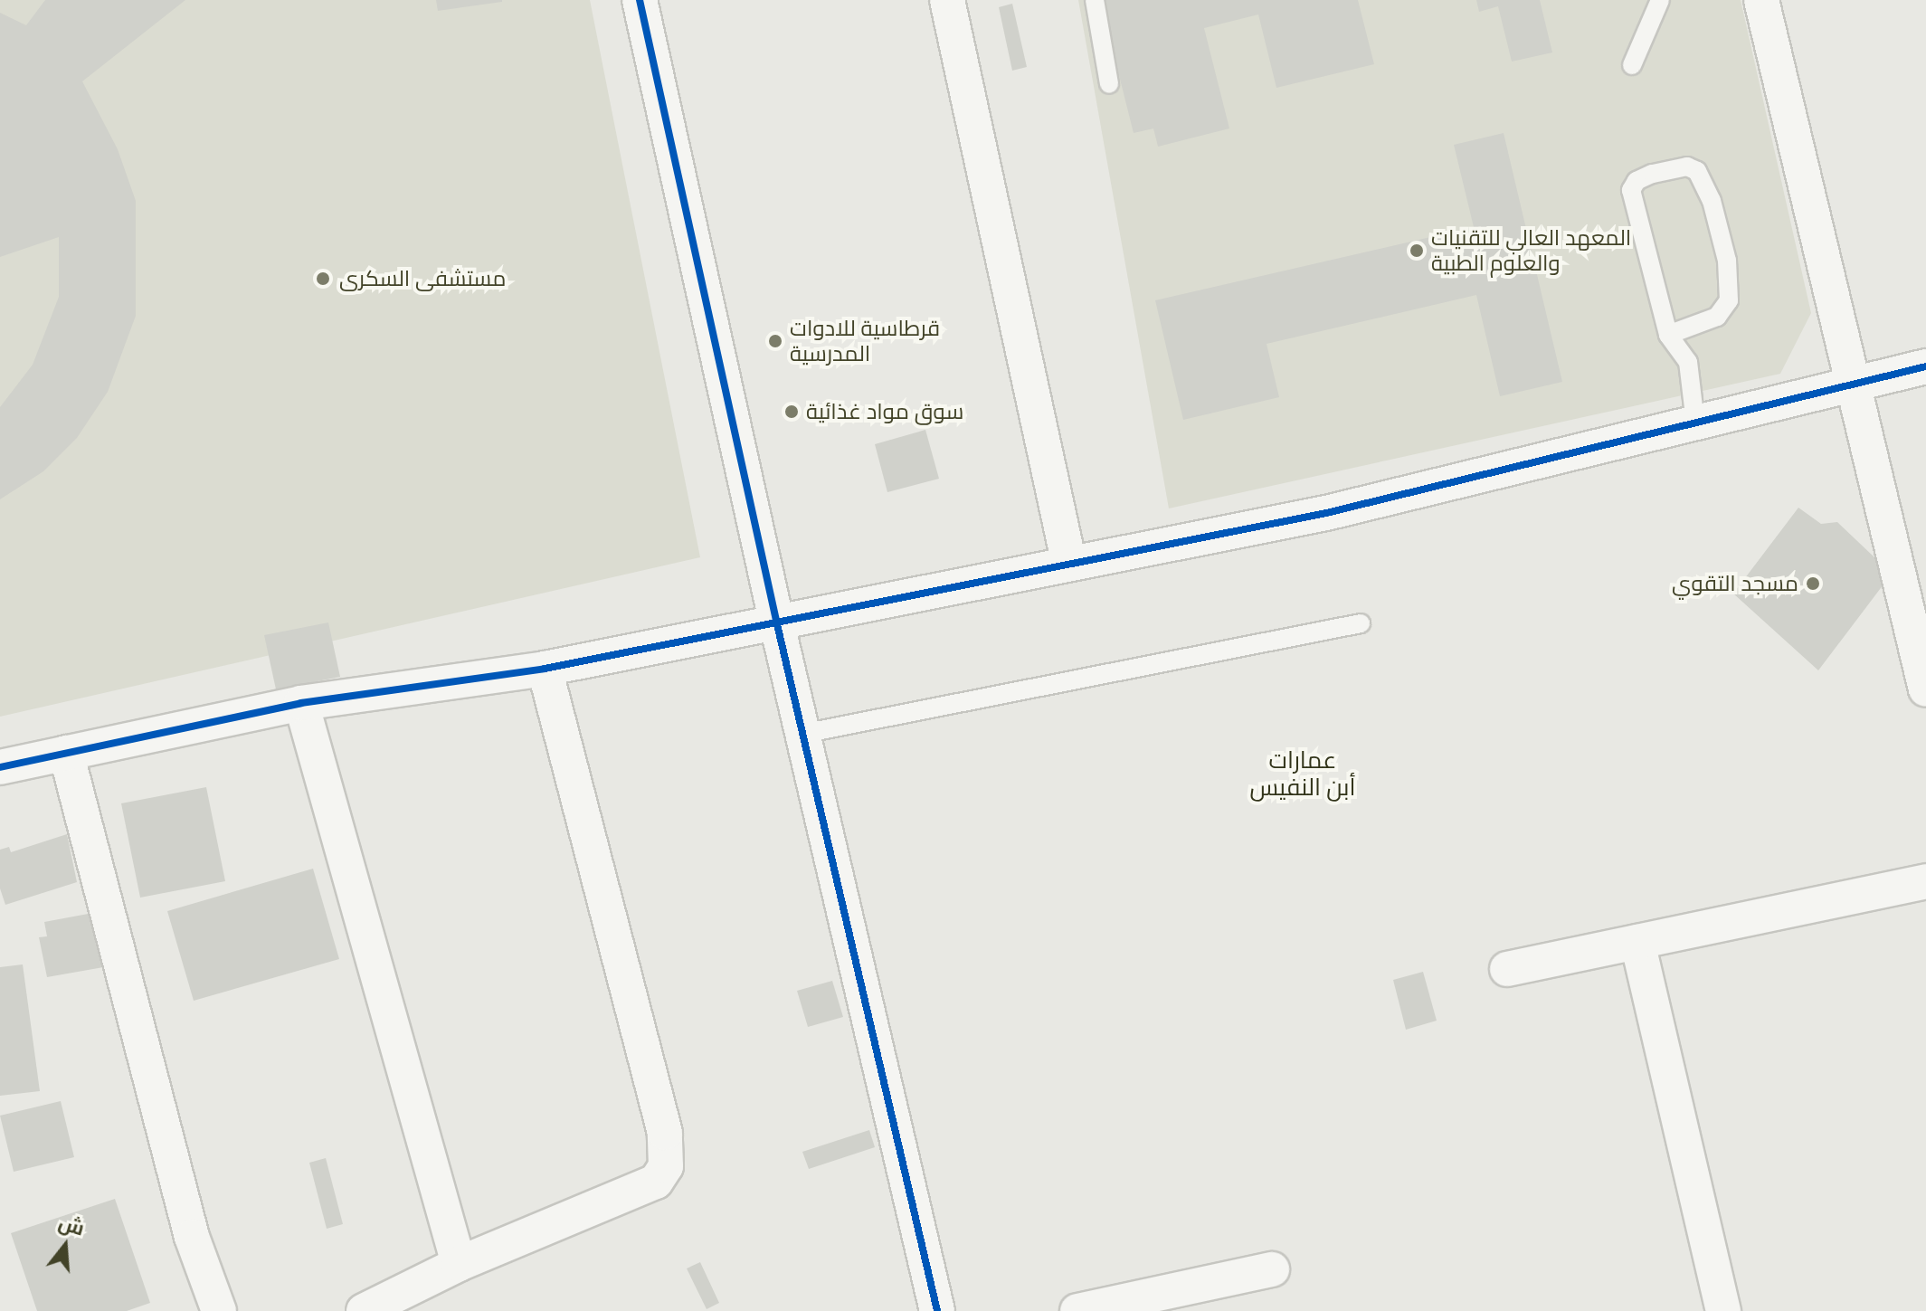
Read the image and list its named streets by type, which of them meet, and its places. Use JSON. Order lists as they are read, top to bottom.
{
  "districts": ["عمارات أبن النفيس"],
  "places": [
    "المعهد العالي للتقنيات والعلوم الطبية",
    "مستشفى السكرى",
    "قرطاسية للادوات المدرسية",
    "سوق مواد غذائية",
    "مسجد التقوي"
  ],
  "north": "top"
}
